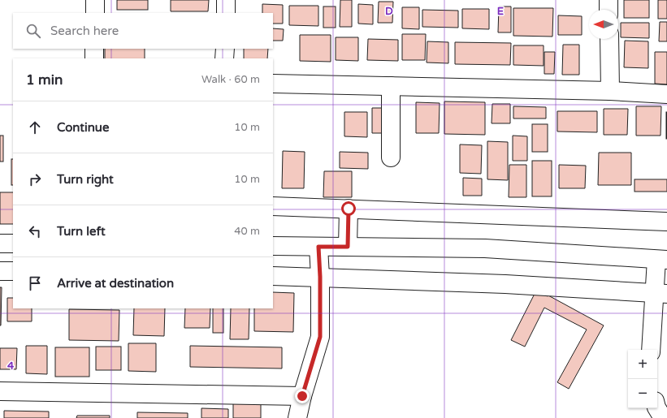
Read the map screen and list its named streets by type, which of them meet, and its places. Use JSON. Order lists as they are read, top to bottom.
{
  "north": "left",
  "page": {
    "search": "Search here",
    "heading": ["1 min", "Walk · 60 m"],
    "list": [
      ["Continue", "10 m"],
      ["Turn right", "10 m"],
      ["Turn left", "40 m"],
      "Arrive at destination"
    ],
    "map_buttons": ["+", "−"]
  },
  "grid": {
    "columns": ["D", "E"],
    "rows": ["4"]
  }
}
